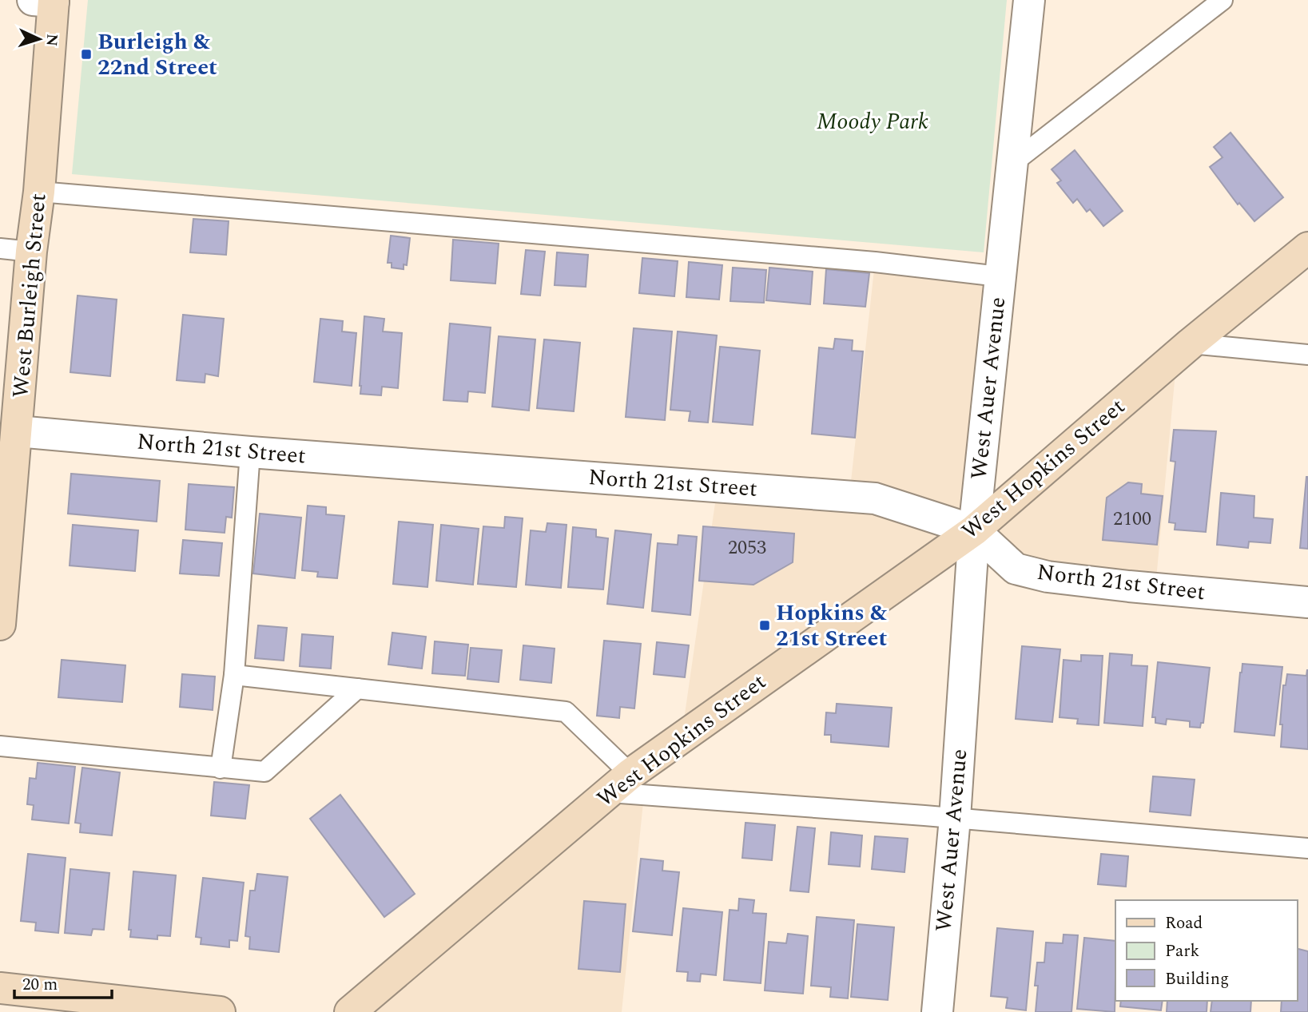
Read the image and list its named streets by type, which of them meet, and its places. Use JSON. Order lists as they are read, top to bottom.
{
  "streets": {
    "main road": ["West Burleigh Street", "West Hopkins Street"],
    "street": ["West Auer Avenue", "North 21st Street"]
  },
  "crossings": [
    ["West Burleigh Street", "North 21st Street"],
    ["West Auer Avenue", "North 21st Street"],
    ["West Auer Avenue", "West Hopkins Street"],
    ["North 21st Street", "West Hopkins Street"]
  ],
  "parks": ["Moody Park"],
  "places": {
    "transit": ["Burleigh & 22nd Street", "Hopkins & 21st Street"]
  },
  "house_numbers": ["2100", "2053"],
  "legend": ["Road", "Park", "Building"],
  "scale_bar": "20 m",
  "north": "right"
}
